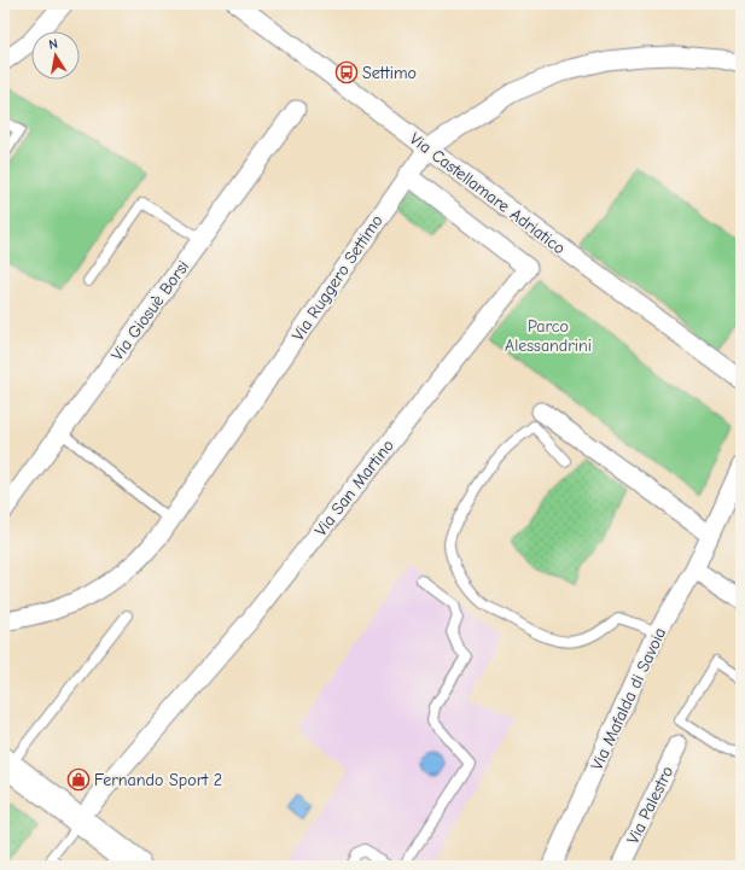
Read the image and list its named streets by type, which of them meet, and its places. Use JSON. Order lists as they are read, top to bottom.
{
  "streets": {
    "street": [
      "Via Castellamare Adriatico",
      "Via Ruggero Settimo",
      "Via Giosuè Borsi",
      "Via San Martino",
      "Via Mafalda di Savoia",
      "Via Palestro"
    ]
  },
  "crossings": [
    ["Via Castellamare Adriatico", "Via Ruggero Settimo"],
    ["Via Ruggero Settimo", "Via San Martino"]
  ],
  "parks": ["Parco Alessandrini"],
  "places": {
    "bus stop": ["Settimo"],
    "shop": ["Fernando Sport 2"]
  },
  "north": "top"
}
